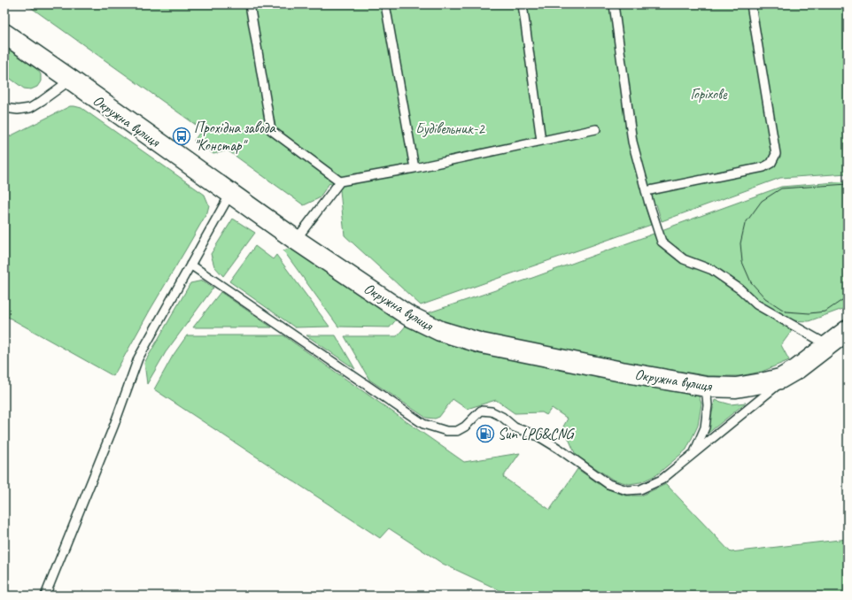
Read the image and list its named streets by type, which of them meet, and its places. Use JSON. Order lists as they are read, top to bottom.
{
  "streets": {
    "main road": ["Окружна вулиця"]
  },
  "parks": ["Горіхове", "Будівельник-2"],
  "places": {
    "bus stop": ["Прохідна завода \"Констар\""],
    "fuel station": ["Sun LPG&CNG"]
  }
}
